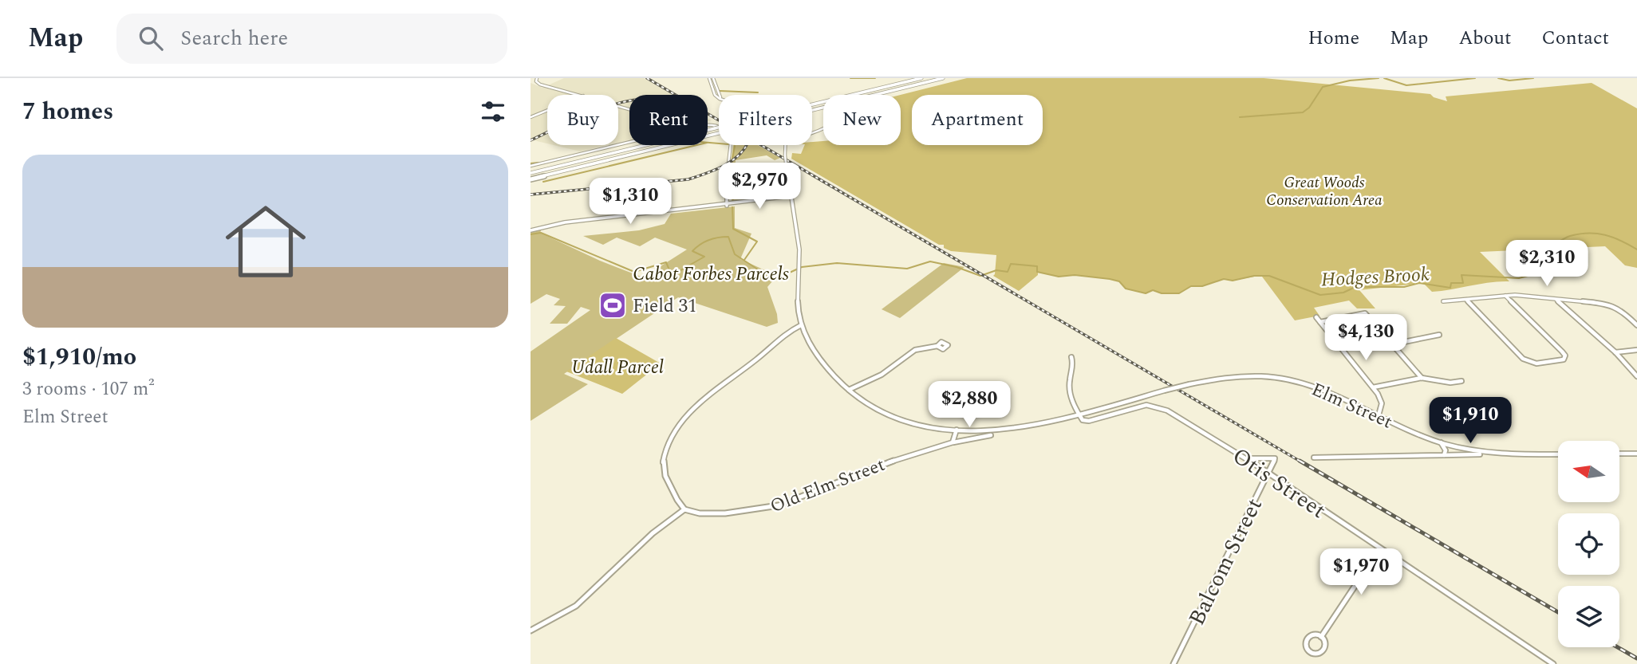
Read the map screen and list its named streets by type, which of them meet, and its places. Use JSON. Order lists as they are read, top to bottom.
{
  "streets": {
    "street": [
      "Elm Street",
      "Otis Street",
      "Old Elm Street",
      "Balcom Street"
    ]
  },
  "crossings": [
    ["Elm Street", "Otis Street"],
    ["Otis Street", "Balcom Street"]
  ],
  "water": ["Hodges Brook"],
  "parks": ["Great Woods Conservation Area", "Cabot Forbes Parcels", "Udall Parcel"],
  "places": {
    "sports": ["Field 31"]
  },
  "north": "left",
  "page": {
    "header": "Map",
    "search": "Search here",
    "nav": [
      "Home",
      "Map",
      "About",
      "Contact"
    ],
    "heading": "7 homes",
    "chip": [
      "Buy",
      "Rent",
      "Filters",
      "New",
      "Apartment"
    ],
    "list": [
      {
        "name": "$1,910/mo",
        "note": "3 rooms · 107 m² · Elm Street"
      }
    ],
    "price": [
      "$2,970",
      "$1,310",
      "$2,310",
      "$4,130",
      "$2,880",
      "$1,910",
      "$1,970"
    ]
  }
}
